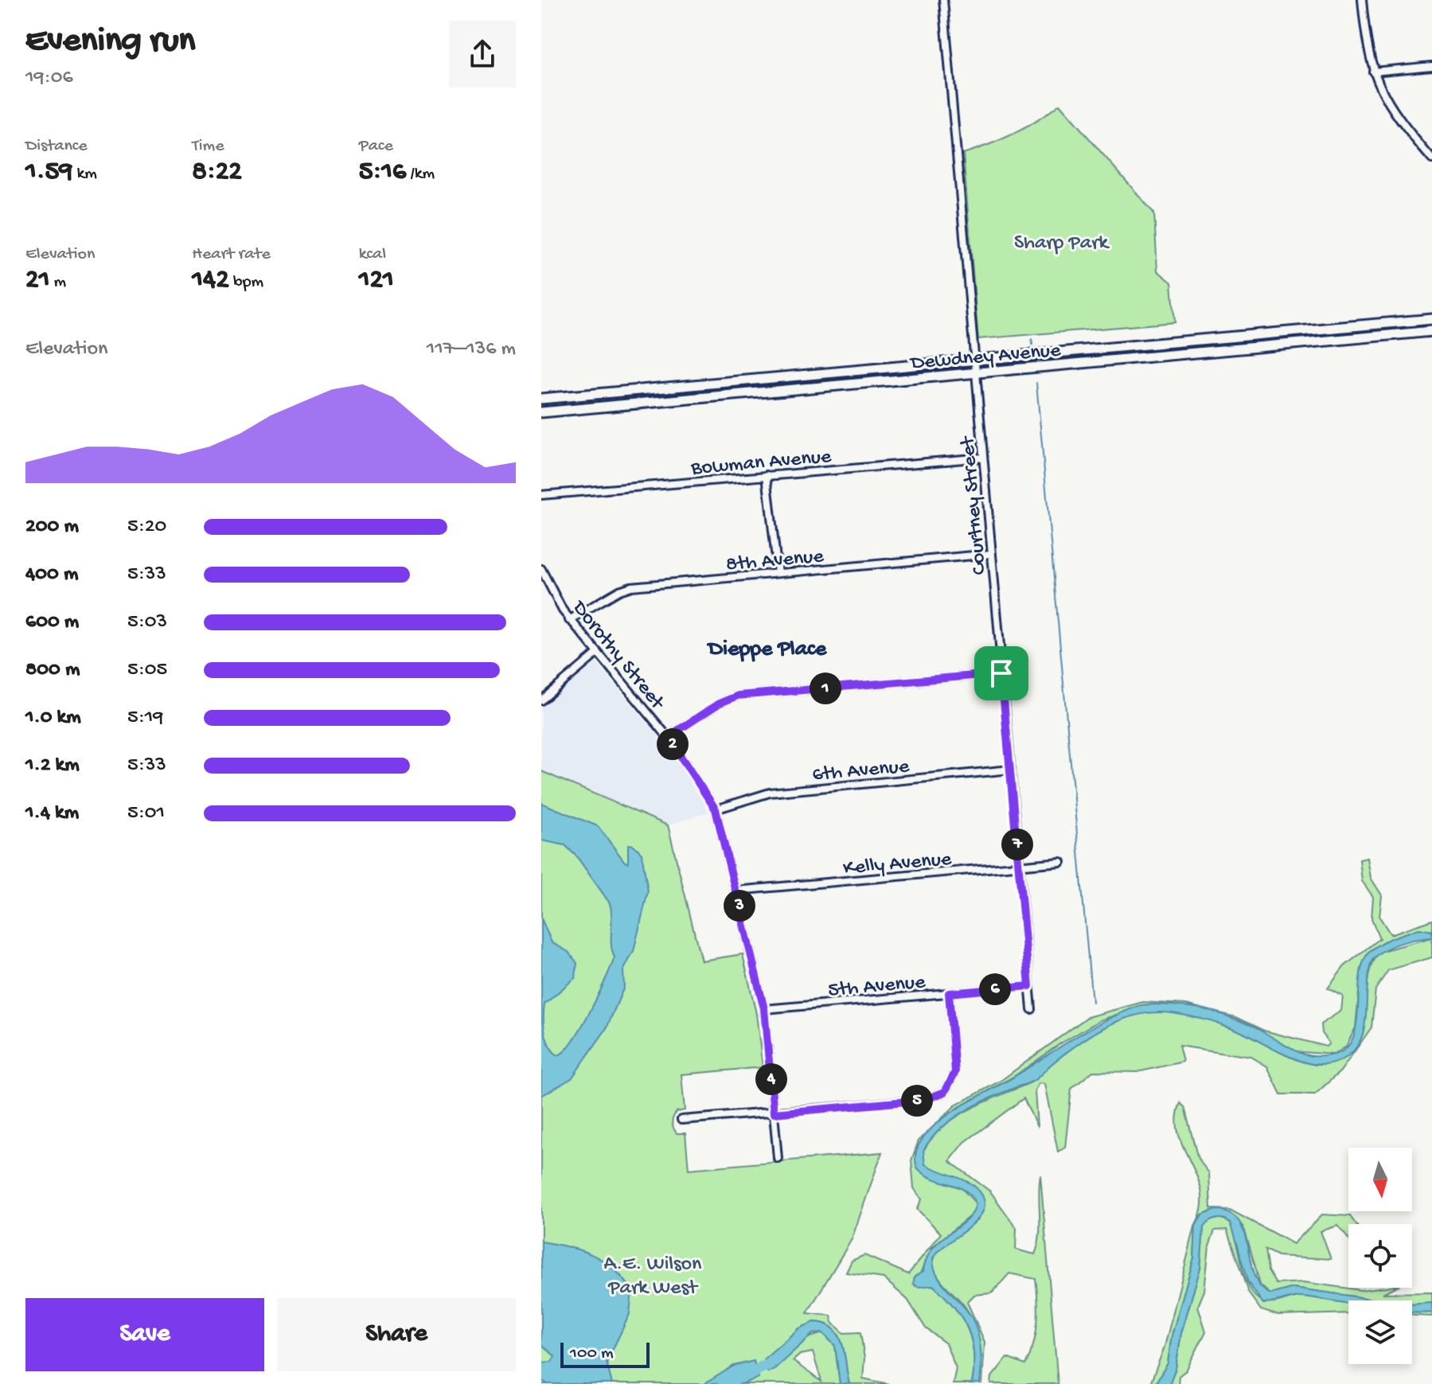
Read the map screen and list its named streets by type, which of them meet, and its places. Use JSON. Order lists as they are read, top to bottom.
{
  "streets": {
    "main road": ["Dewdney Avenue"],
    "street": [
      "Bowman Avenue",
      "Courtney Street",
      "8th Avenue",
      "Dorothy Street",
      "6th Avenue",
      "Kelly Avenue",
      "5th Avenue"
    ]
  },
  "crossings": [
    ["Dewdney Avenue", "Courtney Street"],
    ["Bowman Avenue", "Courtney Street"],
    ["Courtney Street", "8th Avenue"],
    ["Courtney Street", "6th Avenue"],
    ["Courtney Street", "Kelly Avenue"],
    ["Courtney Street", "5th Avenue"],
    ["8th Avenue", "Dorothy Street"],
    ["Dorothy Street", "6th Avenue"],
    ["Dorothy Street", "Kelly Avenue"],
    ["Dorothy Street", "5th Avenue"]
  ],
  "districts": ["Dieppe Place"],
  "parks": ["Sharp Park", "A.E. Wilson Park West"],
  "scale_bar": "100 m",
  "north": "bottom",
  "page": {
    "heading": ["Evening run", "19:06"],
    "stats": [
      ["Distance", "1.59 km"],
      ["Time", "8:22"],
      ["Pace", "5:16 /km"],
      ["Elevation", "21 m"],
      ["Heart rate", "142 bpm"],
      ["kcal", "121"]
    ],
    "chart": ["Elevation", "117–136 m"],
    "list": [
      {
        "name": "200 m",
        "note": "5:20"
      },
      {
        "name": "400 m",
        "note": "5:33"
      },
      {
        "name": "600 m",
        "note": "5:03"
      },
      {
        "name": "800 m",
        "note": "5:05"
      },
      {
        "name": "1.0 km",
        "note": "5:19"
      },
      {
        "name": "1.2 km",
        "note": "5:33"
      },
      {
        "name": "1.4 km",
        "note": "5:01"
      }
    ],
    "pins": [
      "1",
      "2",
      "7",
      "3",
      "6",
      "4",
      "5"
    ],
    "buttons": ["Save", "Share"],
    "scale": "100 m"
  }
}
